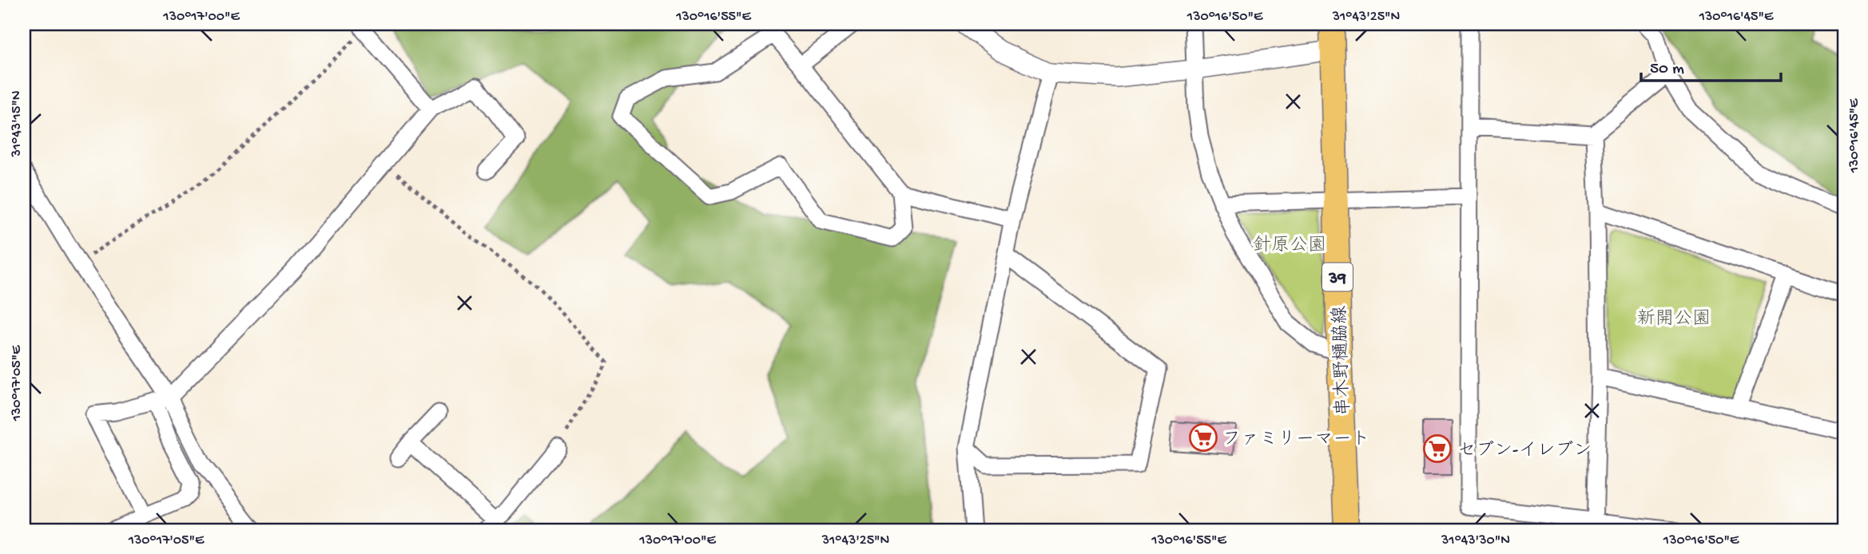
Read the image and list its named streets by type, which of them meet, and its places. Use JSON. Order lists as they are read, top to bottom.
{
  "streets": {
    "main road": ["39", "串木野樋脇線"]
  },
  "parks": ["針原公園", "新開公園"],
  "places": {
    "supermarket": ["ファミリーマート", "セブン-イレブン"]
  },
  "scale_bar": "50 m",
  "coordinates": [
    "130°17'00\"E",
    "130°16'55\"E",
    "130°16'50\"E",
    "31°43'25\"N",
    "130°16'45\"E",
    "31°43'15\"N",
    "130°17'05\"E",
    "31°43'30\"N"
  ]
}
